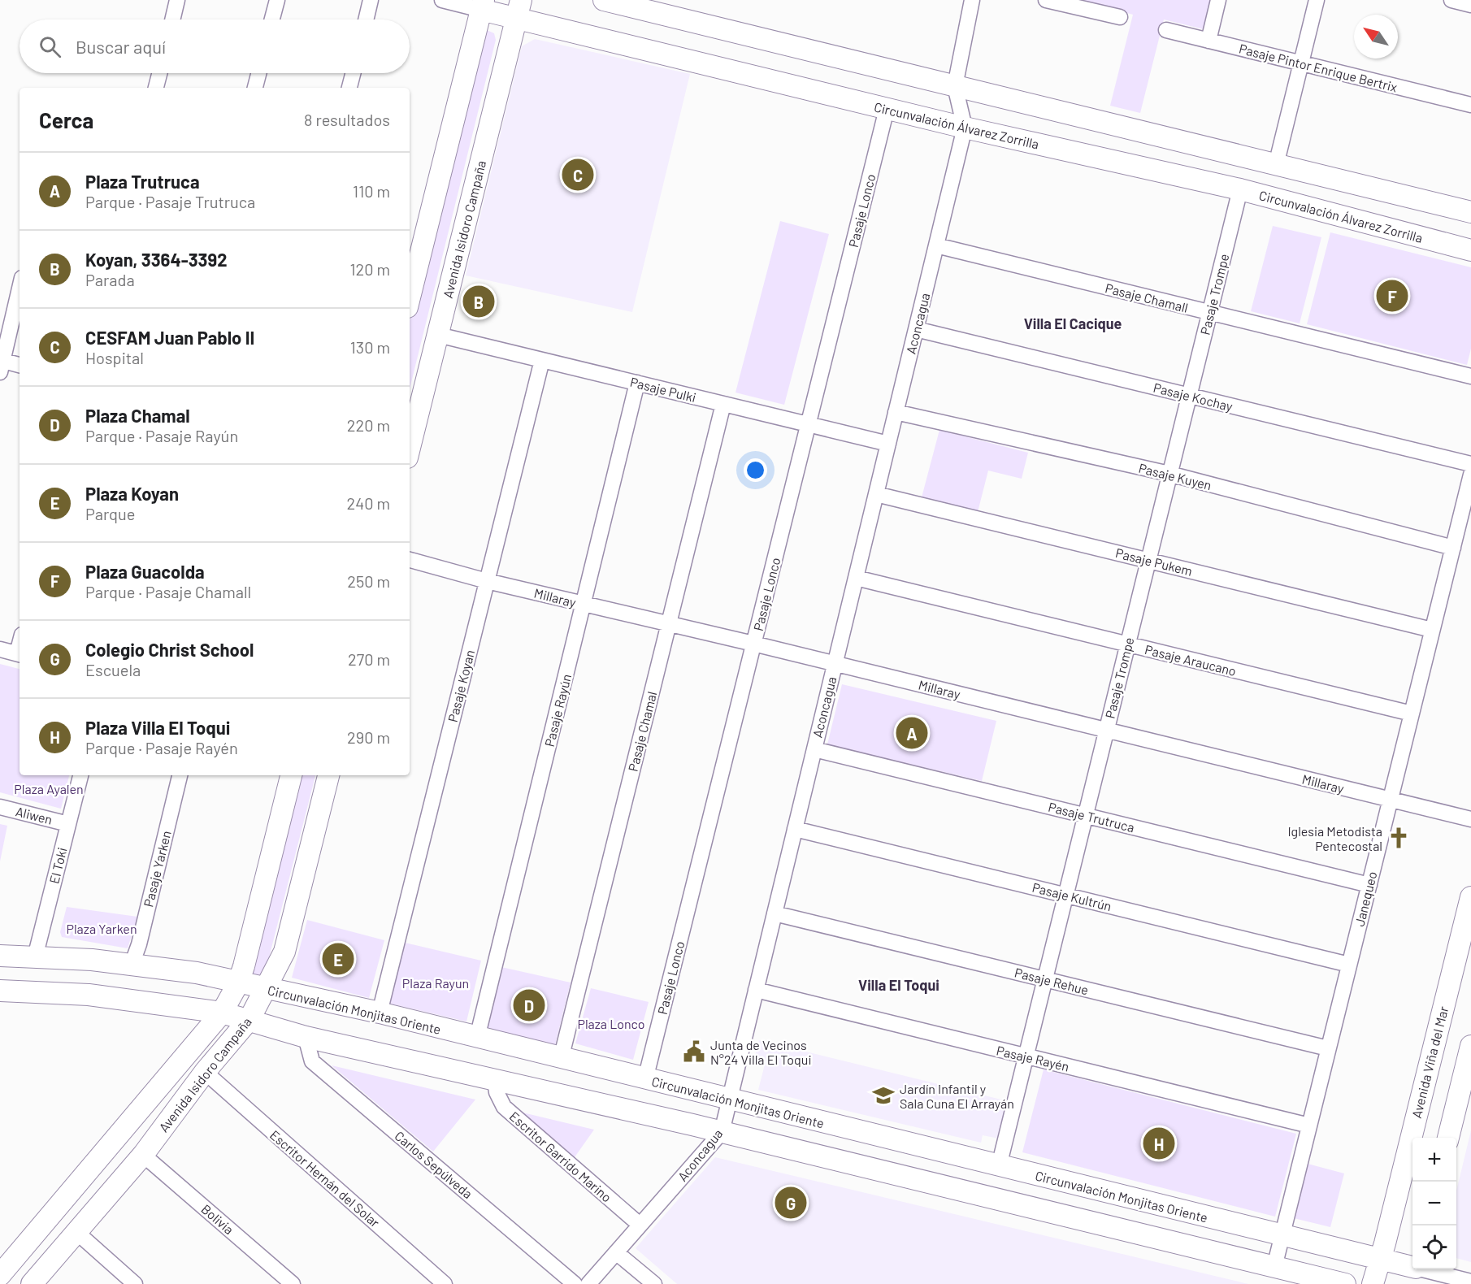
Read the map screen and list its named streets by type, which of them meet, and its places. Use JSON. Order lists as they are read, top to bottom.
{
  "streets": {
    "street": [
      "Pasaje Pintor Enrique Bertrix",
      "Circunvalación Álvarez Zorrilla",
      "Pasaje Lonco",
      "Avenida Isidoro Campaña",
      "Pasaje Trompe",
      "Pasaje Chamall",
      "Aconcagua",
      "Pasaje Pulki",
      "Pasaje Kochay",
      "Pasaje Kuyen",
      "Pasaje Pukem",
      "Millaray",
      "Pasaje Araucano",
      "Pasaje Koyan",
      "Pasaje Rayún",
      "Pasaje Chamal",
      "Aliwen",
      "Pasaje Trutruca",
      "El Toki",
      "Pasaje Yarken",
      "Pasaje Kultrún",
      "Janequeo",
      "Pasaje Rehue",
      "Circunvalación Monjitas Oriente",
      "Pasaje Rayén",
      "Avenida Viña del Mar",
      "Escritor Garrido Marino",
      "Carlos Sepúlveda",
      "Escritor Hernán del Solar",
      "Bolivia"
    ]
  },
  "crossings": [
    ["Circunvalación Álvarez Zorrilla", "Pasaje Lonco"],
    ["Circunvalación Álvarez Zorrilla", "Avenida Isidoro Campaña"],
    ["Circunvalación Álvarez Zorrilla", "Pasaje Trompe"],
    ["Circunvalación Álvarez Zorrilla", "Aconcagua"],
    ["Pasaje Lonco", "Pasaje Pulki"],
    ["Pasaje Lonco", "Millaray"],
    ["Pasaje Lonco", "Circunvalación Monjitas Oriente"],
    ["Avenida Isidoro Campaña", "Pasaje Pulki"],
    ["Avenida Isidoro Campaña", "Circunvalación Monjitas Oriente"],
    ["Avenida Isidoro Campaña", "Escritor Hernán del Solar"],
    ["Avenida Isidoro Campaña", "Bolivia"],
    ["Pasaje Trompe", "Pasaje Chamall"],
    ["Pasaje Trompe", "Pasaje Kochay"],
    ["Pasaje Trompe", "Pasaje Kuyen"],
    ["Pasaje Trompe", "Pasaje Pukem"],
    ["Pasaje Trompe", "Millaray"],
    ["Pasaje Trompe", "Pasaje Araucano"],
    ["Pasaje Trompe", "Pasaje Trutruca"],
    ["Pasaje Trompe", "Pasaje Kultrún"],
    ["Pasaje Trompe", "Pasaje Rehue"],
    ["Pasaje Trompe", "Circunvalación Monjitas Oriente"],
    ["Pasaje Trompe", "Pasaje Rayén"],
    ["Pasaje Chamall", "Aconcagua"],
    ["Aconcagua", "Pasaje Pulki"],
    ["Aconcagua", "Pasaje Kochay"],
    ["Aconcagua", "Pasaje Kuyen"],
    ["Aconcagua", "Pasaje Pukem"],
    ["Aconcagua", "Millaray"],
    ["Aconcagua", "Pasaje Araucano"],
    ["Aconcagua", "Pasaje Trutruca"],
    ["Aconcagua", "Pasaje Kultrún"],
    ["Aconcagua", "Pasaje Rehue"],
    ["Aconcagua", "Circunvalación Monjitas Oriente"],
    ["Aconcagua", "Pasaje Rayén"],
    ["Aconcagua", "Escritor Garrido Marino"],
    ["Pasaje Pulki", "Pasaje Koyan"],
    ["Pasaje Pulki", "Pasaje Rayún"],
    ["Pasaje Pulki", "Pasaje Chamal"],
    ["Pasaje Kuyen", "Janequeo"],
    ["Pasaje Pukem", "Janequeo"],
    ["Millaray", "Pasaje Koyan"],
    ["Millaray", "Pasaje Rayún"],
    ["Millaray", "Pasaje Chamal"],
    ["Millaray", "Janequeo"],
    ["Pasaje Araucano", "Janequeo"],
    ["Pasaje Koyan", "Circunvalación Monjitas Oriente"],
    ["Pasaje Rayún", "Circunvalación Monjitas Oriente"],
    ["Pasaje Chamal", "Circunvalación Monjitas Oriente"],
    ["Aliwen", "El Toki"],
    ["Pasaje Trutruca", "Janequeo"],
    ["El Toki", "Circunvalación Monjitas Oriente"],
    ["Pasaje Yarken", "Circunvalación Monjitas Oriente"],
    ["Pasaje Kultrún", "Janequeo"],
    ["Janequeo", "Pasaje Rehue"],
    ["Janequeo", "Circunvalación Monjitas Oriente"],
    ["Janequeo", "Pasaje Rayén"],
    ["Circunvalación Monjitas Oriente", "Avenida Viña del Mar"]
  ],
  "districts": ["Villa El Cacique", "Villa El Toqui"],
  "parks": [
    "Plaza Ayalen",
    "Plaza Yarken",
    "Plaza Rayun",
    "Plaza Lonco"
  ],
  "places": {
    "church": ["Iglesia Metodista Pentecostal"],
    "public building": ["Junta de Vecinos N°24 Villa El Toqui"],
    "school or university": ["Jardín Infantil y Sala Cuna El Arrayán"]
  },
  "north": "top left",
  "page": {
    "search": "Buscar aquí",
    "heading": ["Cerca", "8 resultados"],
    "list": [
      {
        "mark": "A",
        "name": "Plaza Trutruca",
        "note": "Parque · Pasaje Trutruca",
        "value": "110 m"
      },
      {
        "mark": "B",
        "name": "Koyan, 3364-3392",
        "note": "Parada",
        "value": "120 m"
      },
      {
        "mark": "C",
        "name": "CESFAM Juan Pablo II",
        "note": "Hospital",
        "value": "130 m"
      },
      {
        "mark": "D",
        "name": "Plaza Chamal",
        "note": "Parque · Pasaje Rayún",
        "value": "220 m"
      },
      {
        "mark": "E",
        "name": "Plaza Koyan",
        "note": "Parque",
        "value": "240 m"
      },
      {
        "mark": "F",
        "name": "Plaza Guacolda",
        "note": "Parque · Pasaje Chamall",
        "value": "250 m"
      },
      {
        "mark": "G",
        "name": "Colegio Christ School",
        "note": "Escuela",
        "value": "270 m"
      },
      {
        "mark": "H",
        "name": "Plaza Villa El Toqui",
        "note": "Parque · Pasaje Rayén",
        "value": "290 m"
      }
    ],
    "pins": [
      "C",
      "F",
      "B",
      "A",
      "E",
      "D",
      "H",
      "G"
    ],
    "map_buttons": ["+", "−"]
  }
}
